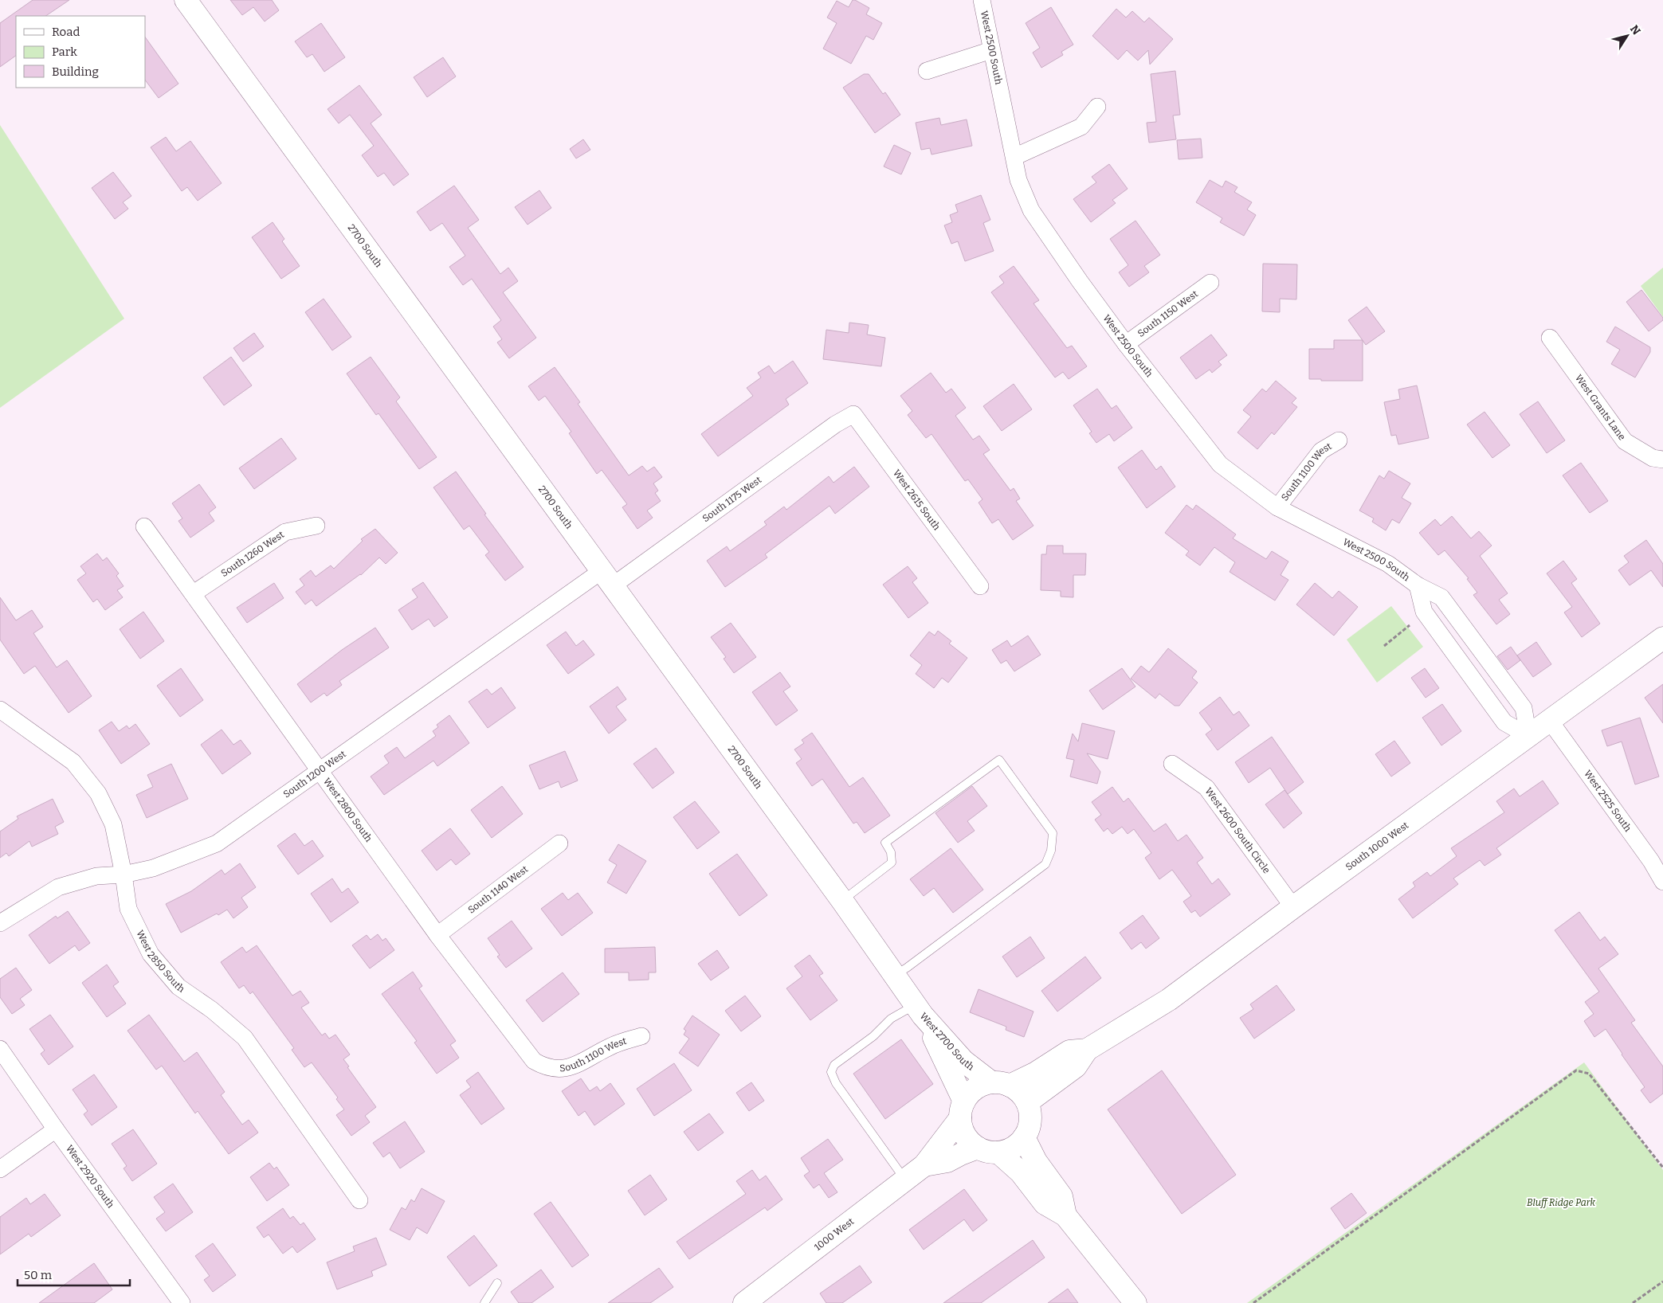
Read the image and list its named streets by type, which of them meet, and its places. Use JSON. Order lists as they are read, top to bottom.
{
  "streets": {
    "main road": [
      "2700 South",
      "South 1000 West",
      "West 2700 South",
      "1000 West"
    ],
    "street": [
      "West 2500 South",
      "South 1150 West",
      "West Grants Lane",
      "South 1100 West",
      "South 1175 West",
      "West 2615 South",
      "South 1260 West",
      "South 1200 West",
      "West 2525 South",
      "West 2800 South",
      "West 2600 South Circle",
      "South 1140 West",
      "West 2850 South",
      "West 2920 South"
    ]
  },
  "crossings": [
    ["West 2500 South", "South 1150 West"],
    ["West 2500 South", "South 1100 West"],
    ["West 2500 South", "South 1000 West"],
    ["2700 South", "South 1175 West"],
    ["2700 South", "South 1200 West"],
    ["2700 South", "West 2700 South"],
    ["South 1100 West", "West 2800 South"],
    ["South 1175 West", "West 2615 South"],
    ["South 1175 West", "South 1200 West"],
    ["South 1260 West", "West 2800 South"],
    ["South 1200 West", "West 2800 South"],
    ["South 1200 West", "West 2850 South"],
    ["West 2525 South", "South 1000 West"],
    ["West 2800 South", "South 1140 West"],
    ["West 2600 South Circle", "South 1000 West"],
    ["South 1000 West", "West 2700 South"]
  ],
  "parks": ["Bluff Ridge Park"],
  "legend": ["Road", "Park", "Building"],
  "scale_bar": "50 m",
  "north": "top right"
}
